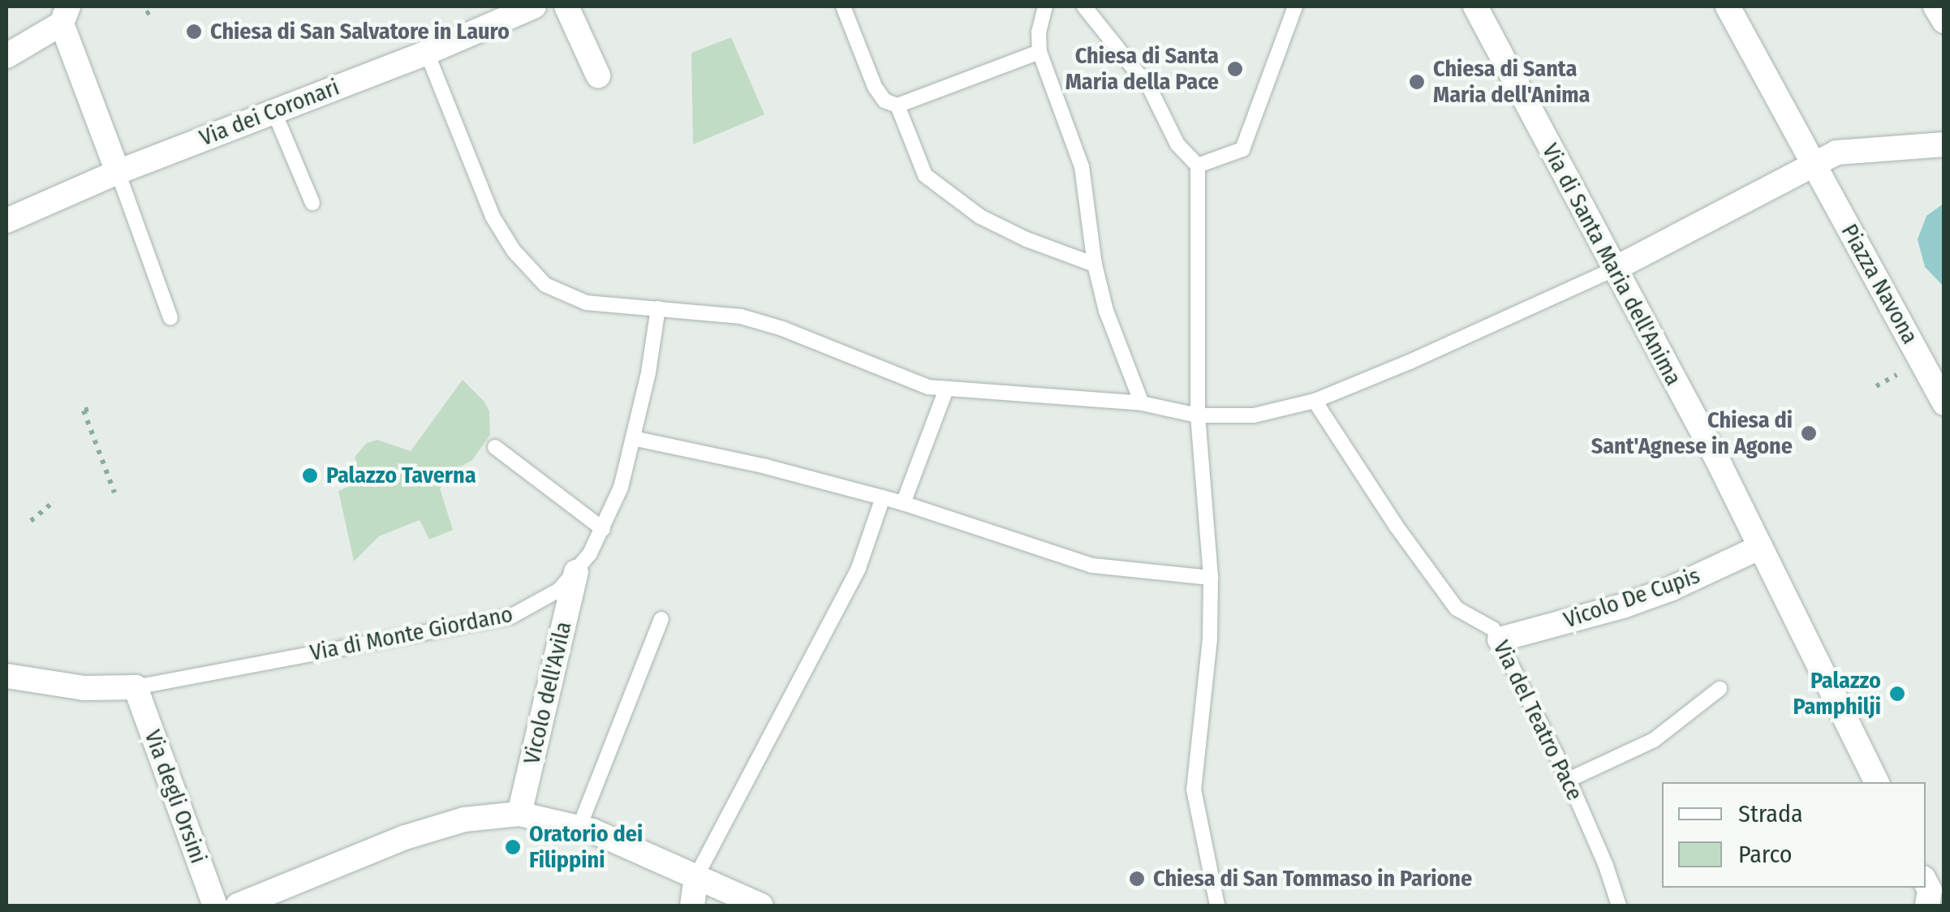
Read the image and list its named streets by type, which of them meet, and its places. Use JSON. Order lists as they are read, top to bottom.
{
  "streets": {
    "street": [
      "Via dei Coronari",
      "Via di Santa Maria dell'Anima",
      "Piazza Navona",
      "Vicolo De Cupis",
      "Via di Monte Giordano",
      "Vicolo dell'Avila",
      "Via degli Orsini"
    ],
    "lane": ["Via del Teatro Pace"]
  },
  "crossings": [
    ["Via di Santa Maria dell'Anima", "Vicolo De Cupis"],
    ["Vicolo De Cupis", "Via del Teatro Pace"],
    ["Via di Monte Giordano", "Vicolo dell'Avila"],
    ["Via di Monte Giordano", "Via degli Orsini"]
  ],
  "places": [
    "Chiesa di San Salvatore in Lauro",
    "Chiesa di Santa Maria della Pace",
    "Chiesa di Santa Maria dell'Anima",
    "Chiesa di Sant'Agnese in Agone",
    "Palazzo Taverna",
    "Palazzo Pamphilji",
    "Oratorio dei Filippini",
    "Chiesa di San Tommaso in Parione"
  ],
  "legend": ["Strada", "Parco"]
}
